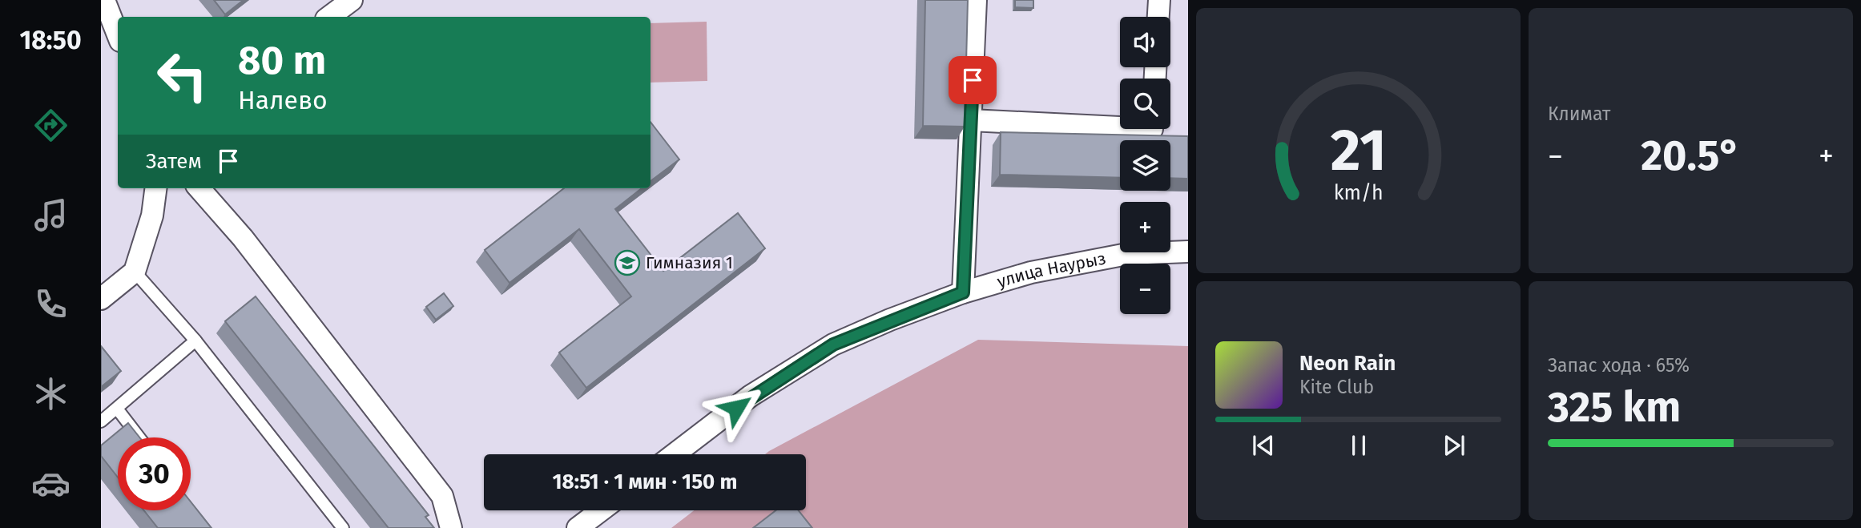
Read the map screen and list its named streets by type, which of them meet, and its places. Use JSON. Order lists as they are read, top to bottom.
{
  "streets": {
    "street": ["улица Наурыз"]
  },
  "places": {
    "school or university": ["Гимназия 1"]
  },
  "page": {
    "tabs": "18:50",
    "tile": [
      "Климат",
      ["Запас хода · 65%", "325 km"]
    ],
    "map_buttons": ["+", "−"],
    "turn": ["80 m", "Налево"],
    "heat": ["−", "20.5°", "+"],
    "then": "Затем",
    "song": ["Neon Rain", "Kite Club"],
    "limit": "30",
    "trip": "18:51 · 1 мин · 150 m",
    "gauge": ["21", "km/h"]
  }
}
